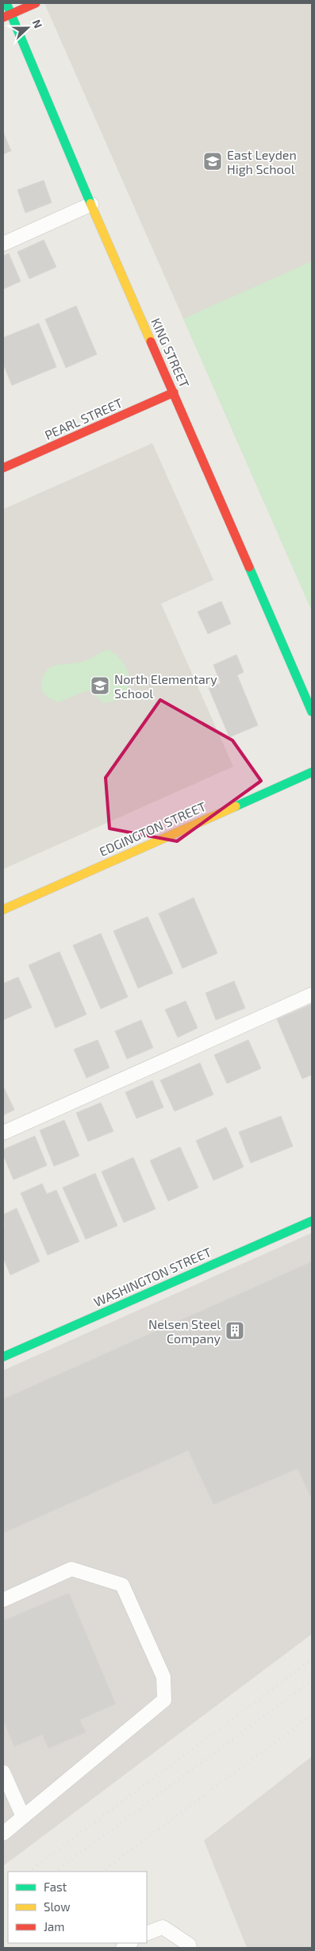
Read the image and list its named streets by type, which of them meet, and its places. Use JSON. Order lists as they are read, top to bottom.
{
  "streets": {
    "street": [
      "KING STREET",
      "PEARL STREET",
      "EDGINGTON STREET",
      "WASHINGTON STREET"
    ]
  },
  "crossings": [
    ["KING STREET", "PEARL STREET"]
  ],
  "places": {
    "school or university": ["East Leyden High School", "North Elementary School"],
    "building": ["Nelsen Steel Company"]
  },
  "legend": ["Fast", "Slow", "Jam"],
  "north": "right"
}
